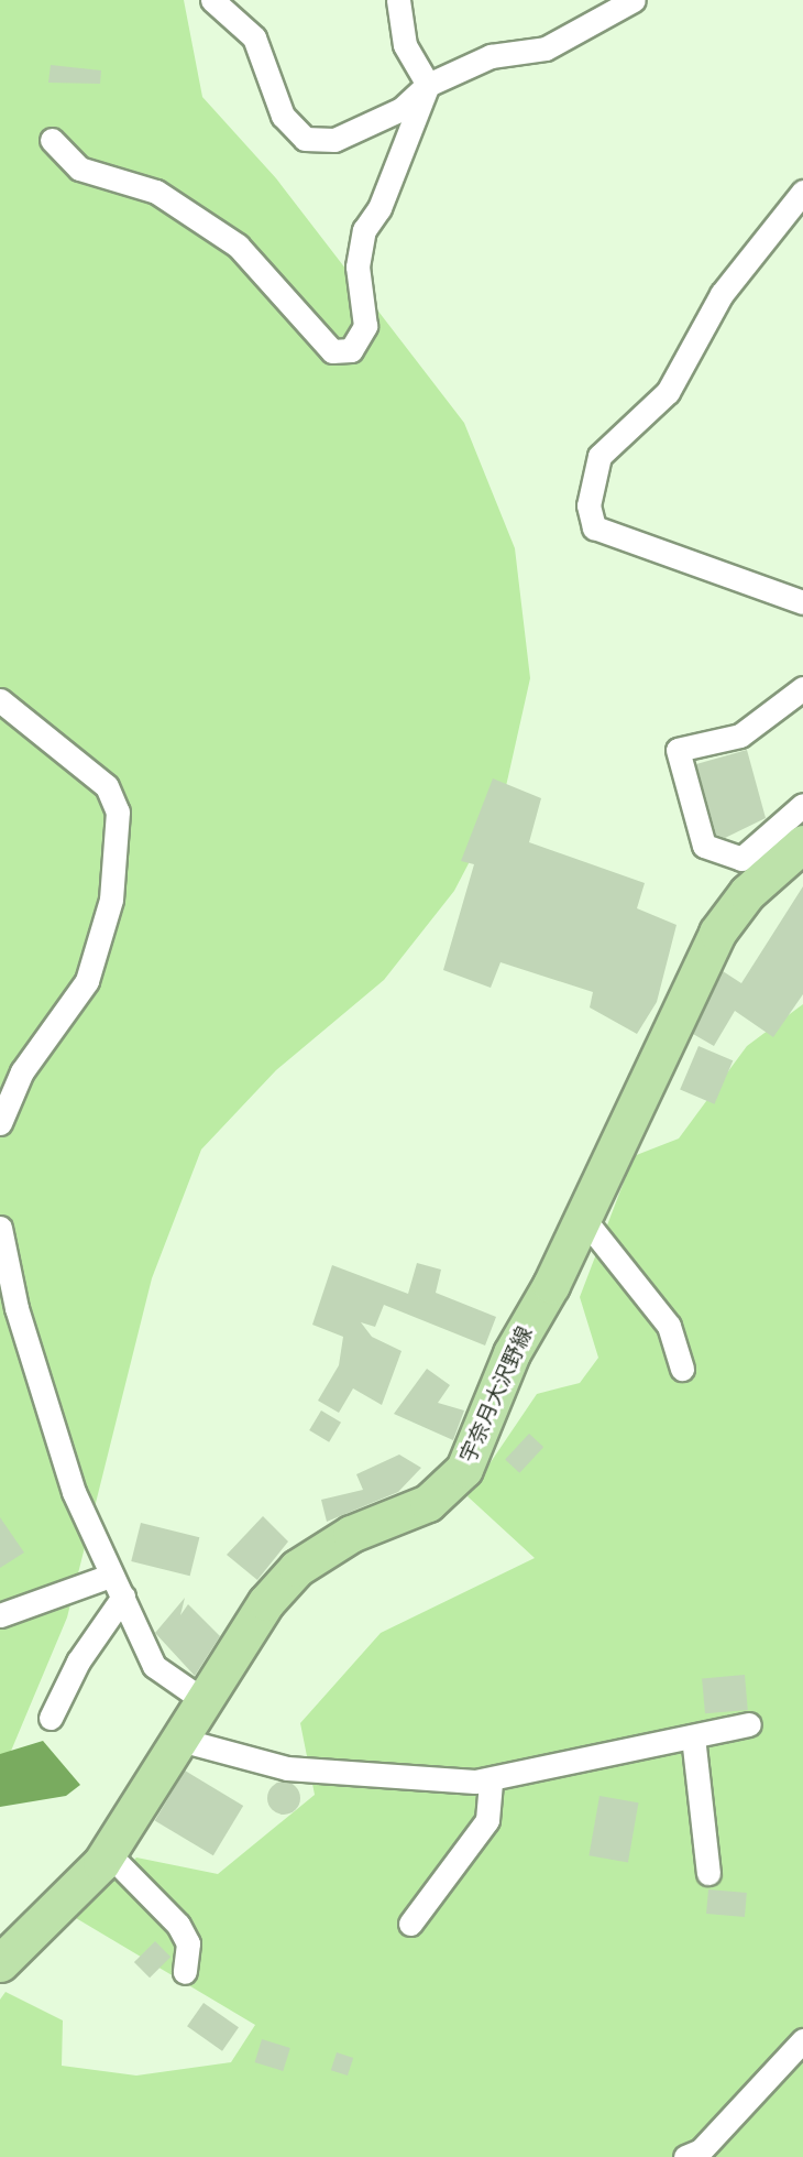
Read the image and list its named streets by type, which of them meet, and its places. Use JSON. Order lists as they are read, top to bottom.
{
  "streets": {
    "main road": ["宇奈月大沢野線"]
  }
}
